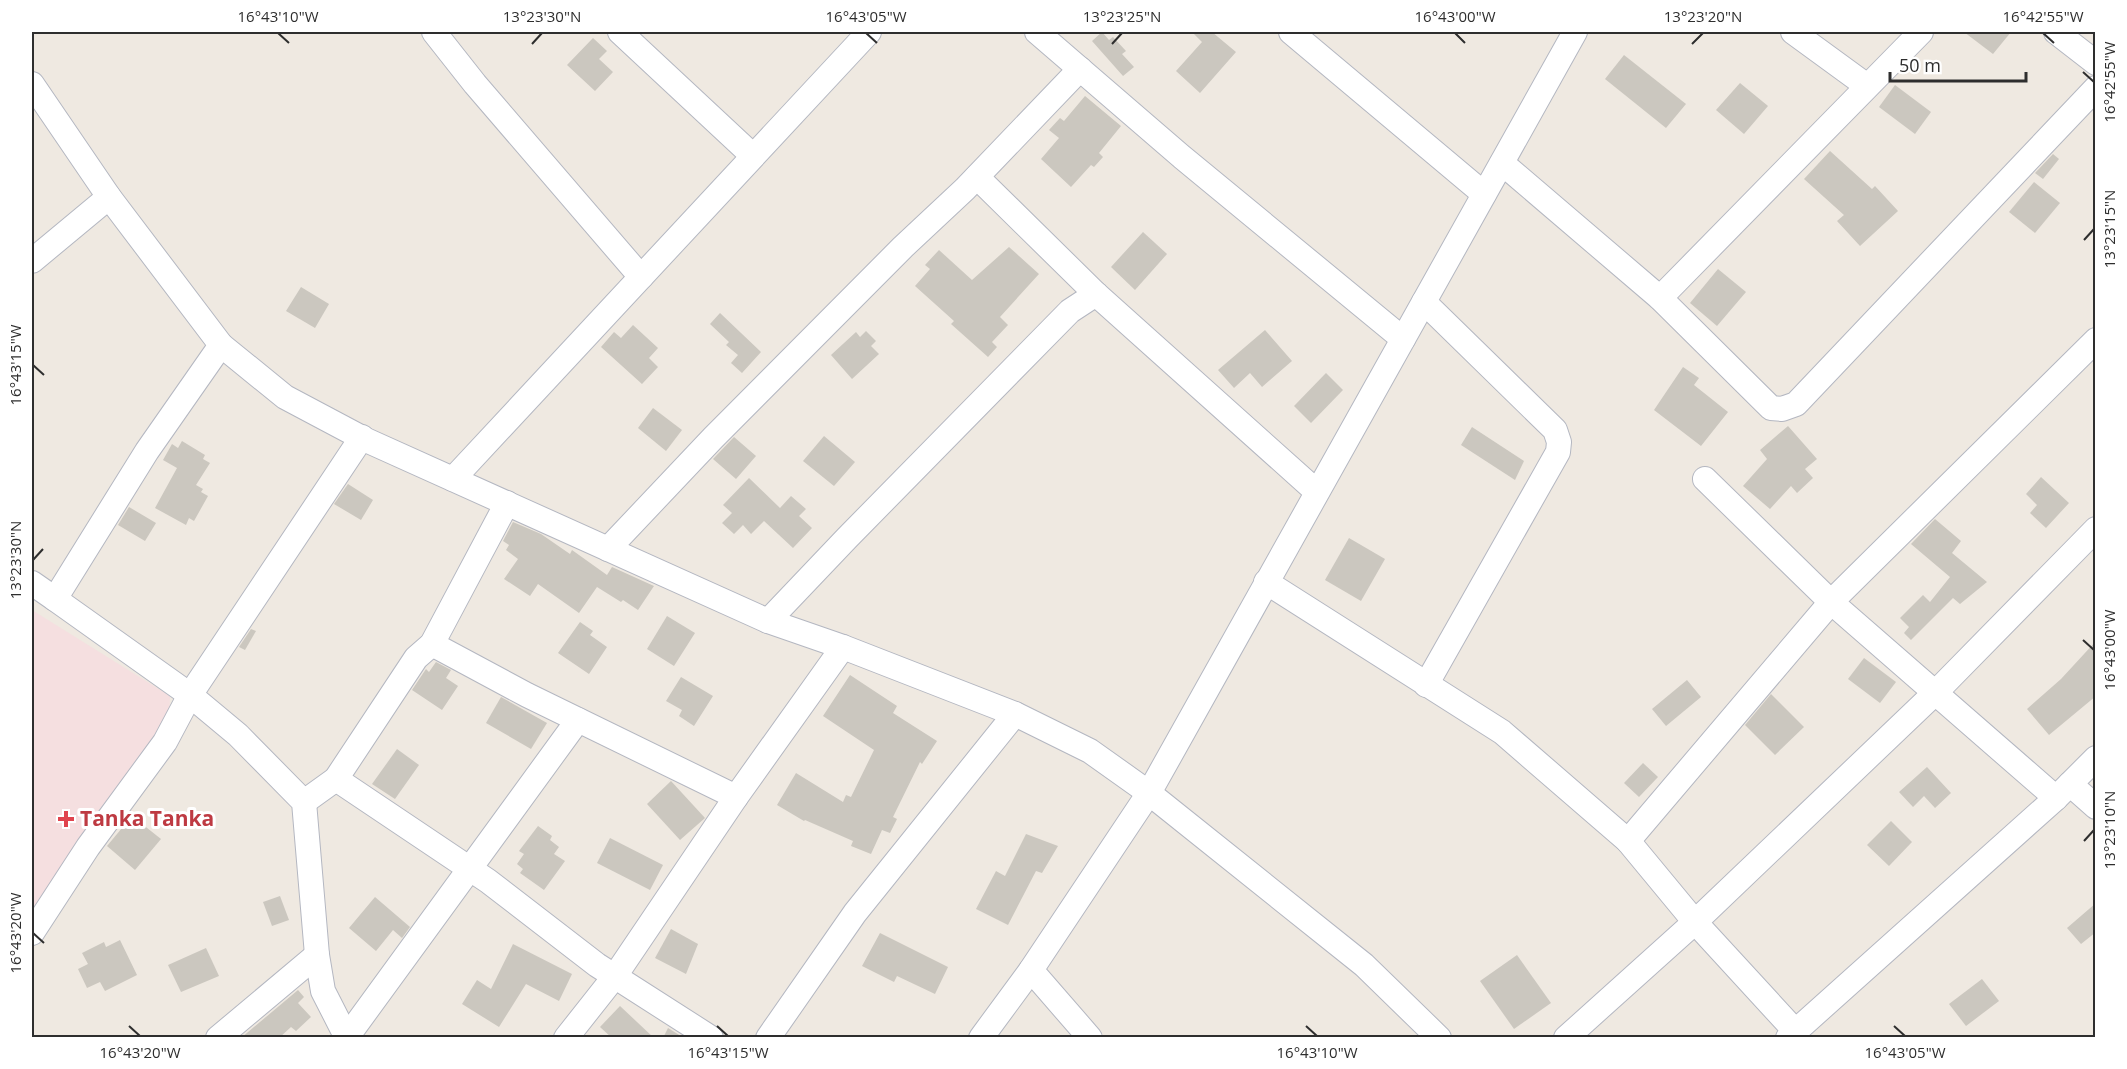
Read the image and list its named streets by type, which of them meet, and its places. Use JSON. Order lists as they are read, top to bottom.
{
  "places": {
    "health": ["Tanka Tanka"]
  },
  "scale_bar": "50 m",
  "coordinates": [
    "16°43'10\"W",
    "13°23'30\"N",
    "16°43'05\"W",
    "13°23'25\"N",
    "16°43'00\"W",
    "13°23'20\"N",
    "16°42'55\"W",
    "13°23'15\"N",
    "16°43'15\"W",
    "13°23'10\"N",
    "16°43'20\"W"
  ]
}
